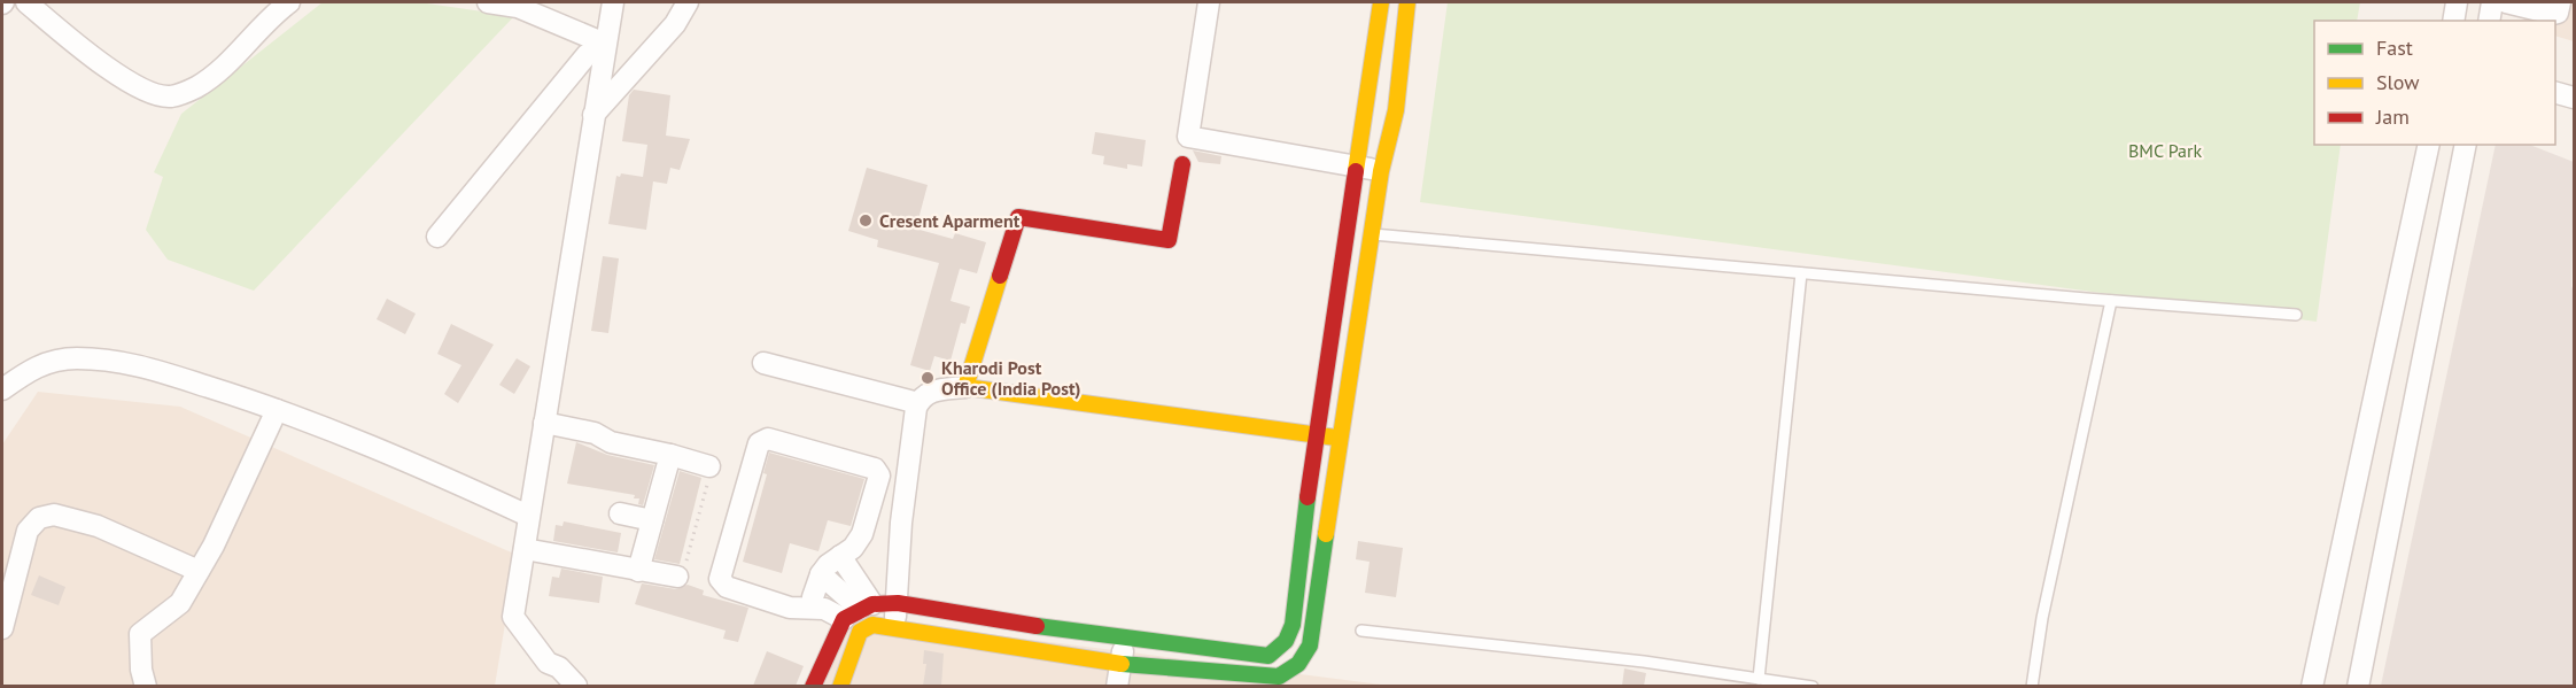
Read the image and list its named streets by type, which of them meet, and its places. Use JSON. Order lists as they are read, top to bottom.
{
  "parks": ["BMC Park"],
  "places": ["Cresent Aparment", "Kharodi Post Office (India Post)"],
  "legend": ["Fast", "Slow", "Jam"]
}
